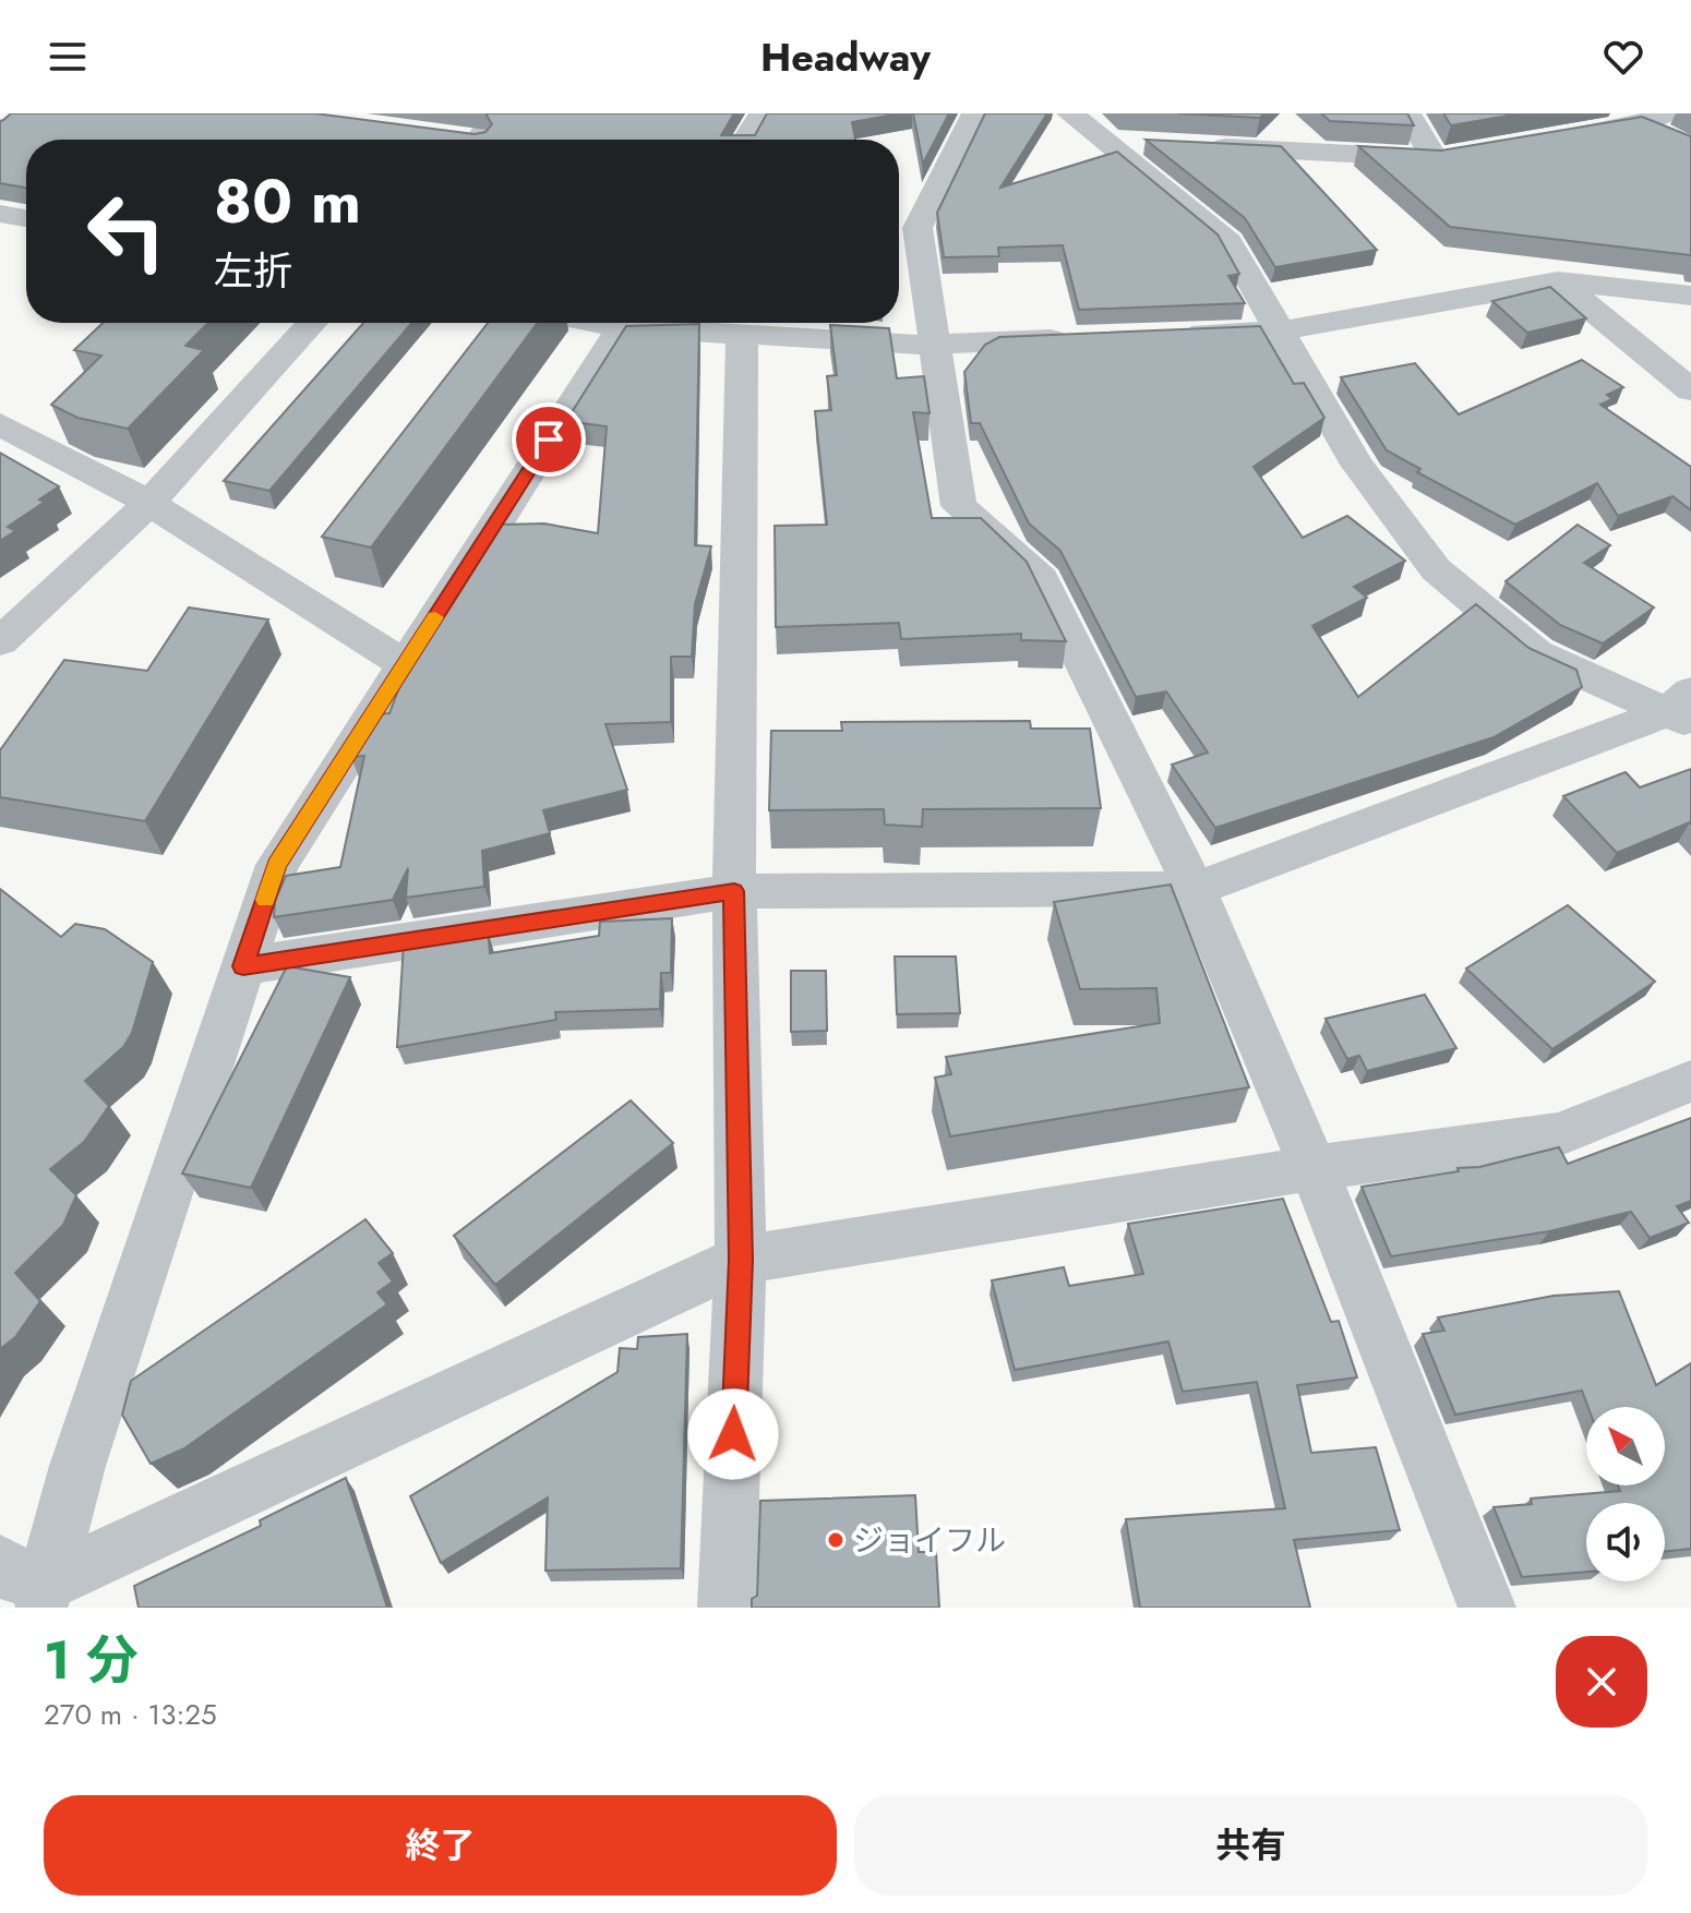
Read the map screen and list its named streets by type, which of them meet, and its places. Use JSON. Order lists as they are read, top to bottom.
{
  "places": ["ジョイフル"],
  "north": "top left",
  "page": {
    "header": "Headway",
    "turn": ["80 m", "左折"],
    "heading": ["1 分", "270 m · 13:25"],
    "buttons": ["終了", "共有"]
  }
}
